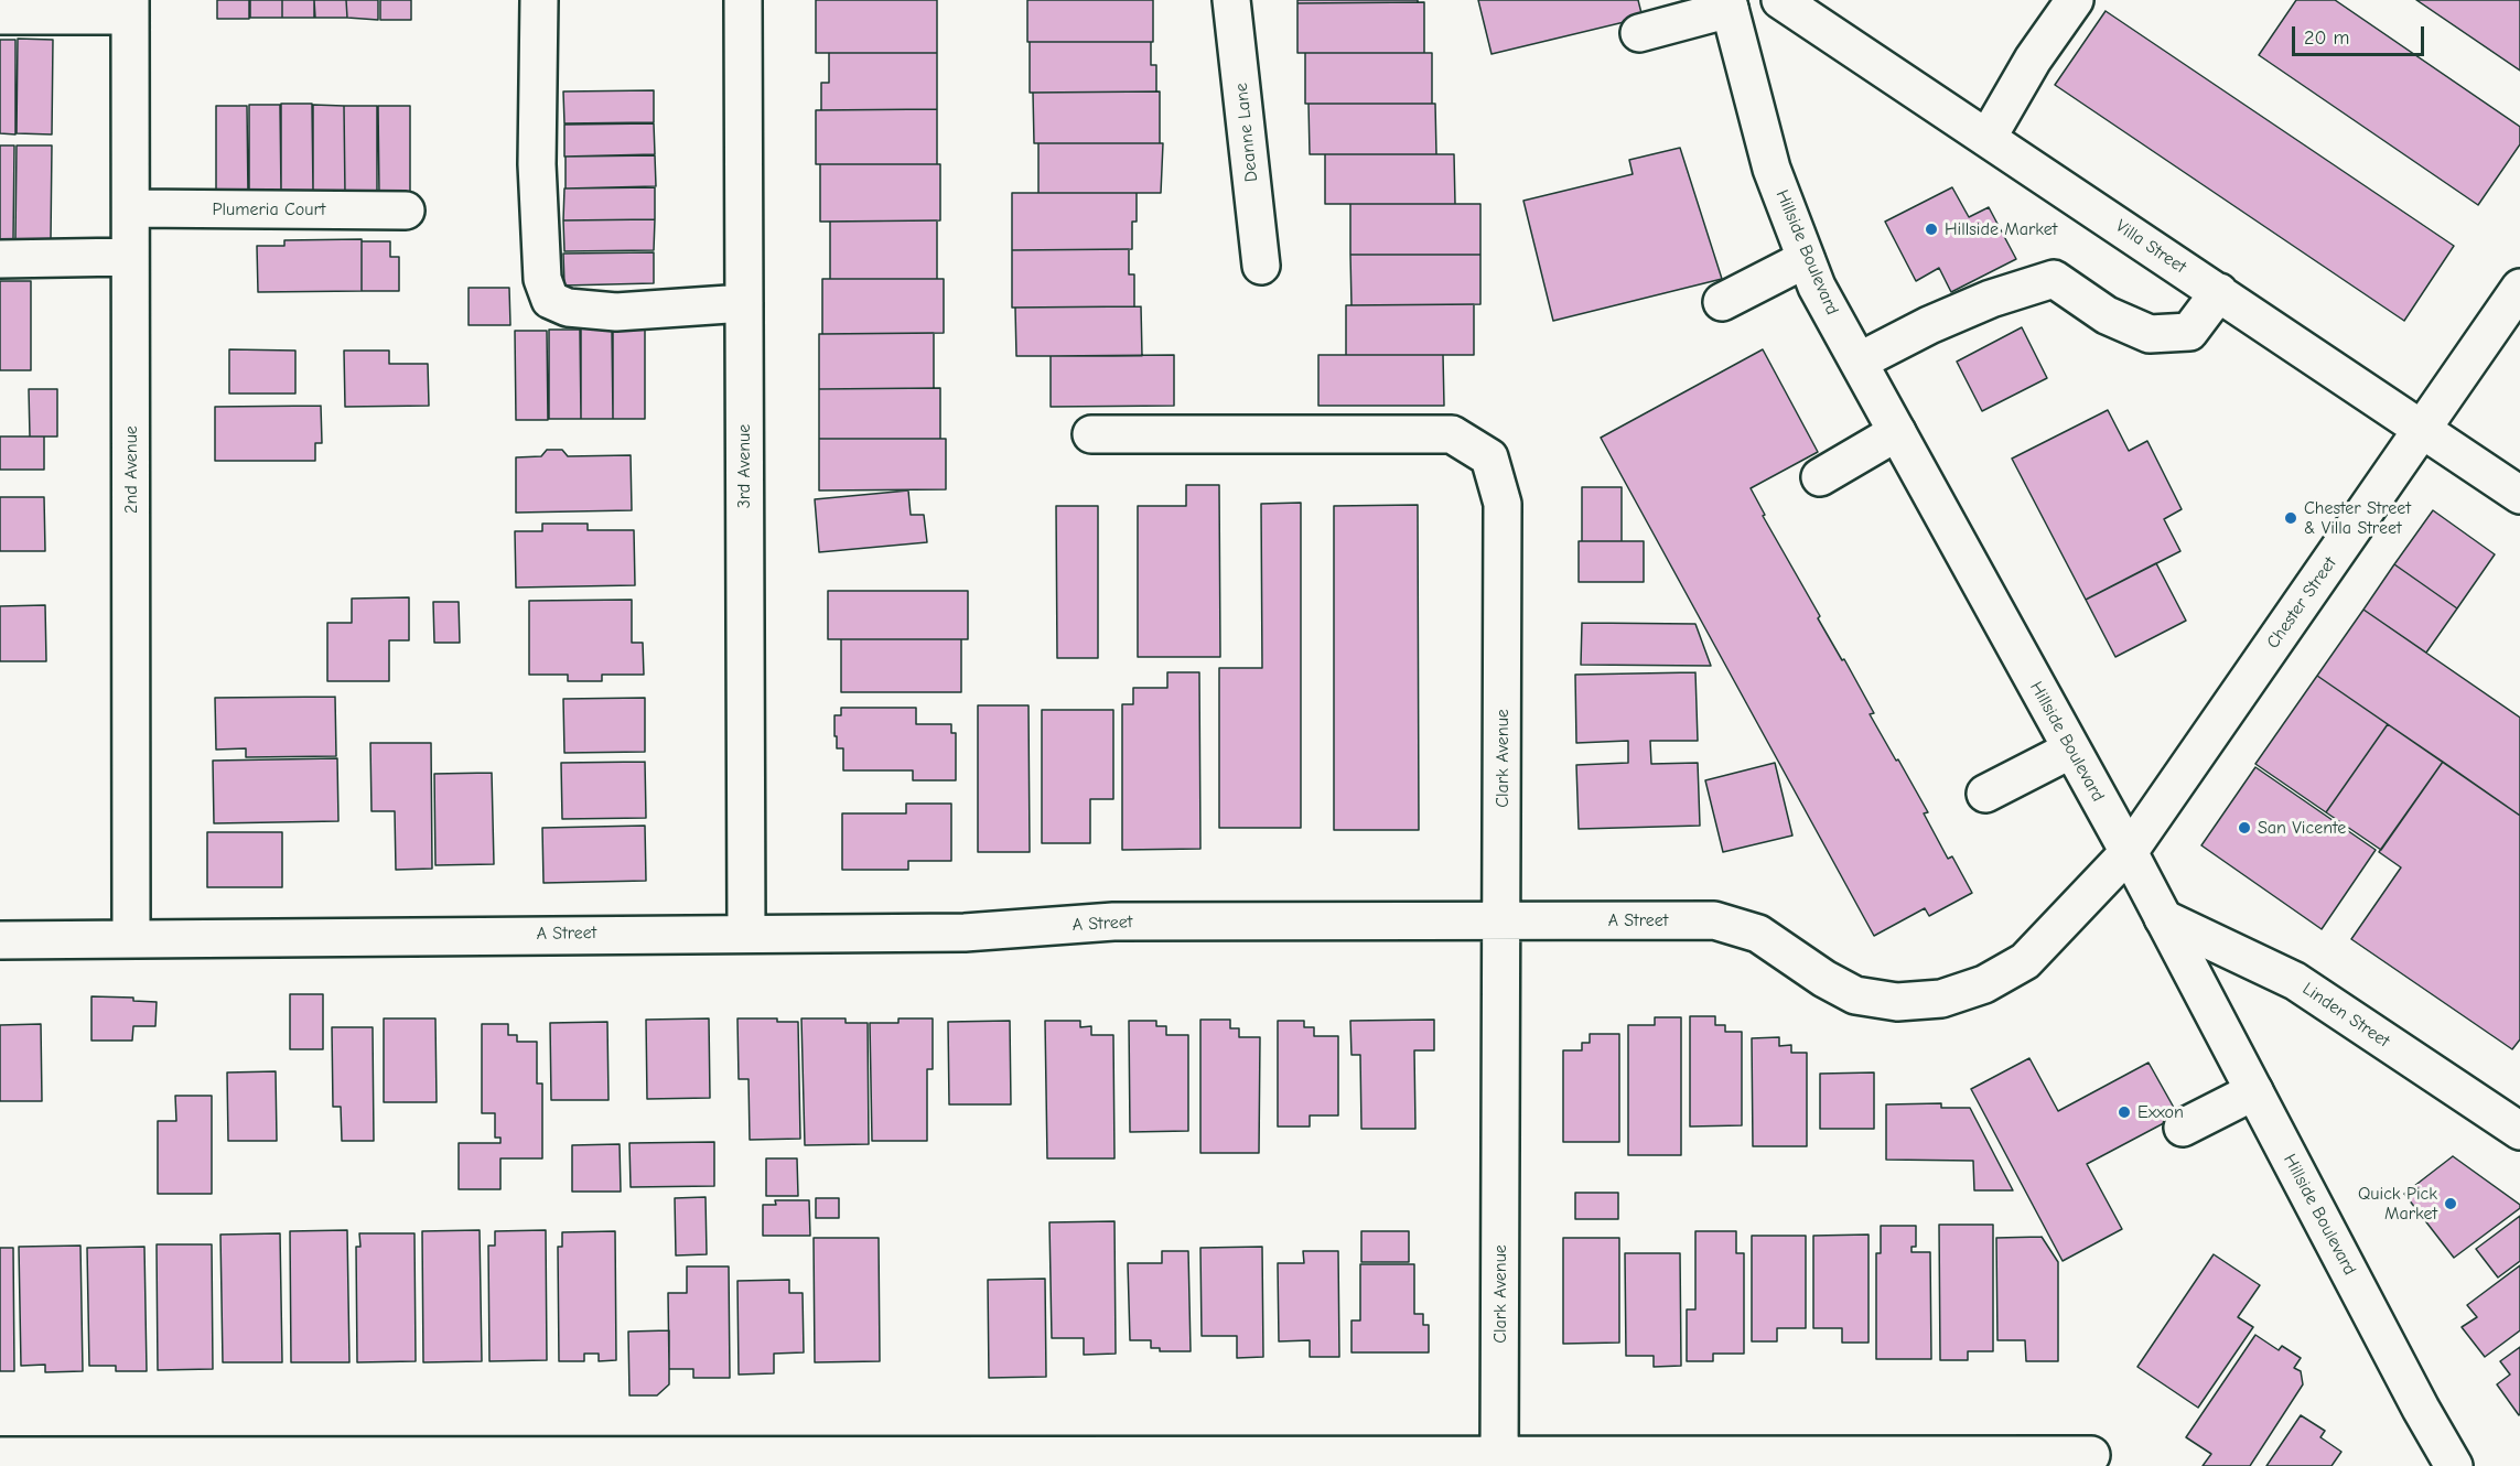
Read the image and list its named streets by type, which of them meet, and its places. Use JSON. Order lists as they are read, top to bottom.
{
  "streets": {
    "street": [
      "Deanne Lane",
      "Plumeria Court",
      "Villa Street",
      "Hillside Boulevard",
      "3rd Avenue",
      "2nd Avenue",
      "Chester Street",
      "Clark Avenue",
      "A Street",
      "Linden Street"
    ]
  },
  "crossings": [
    ["Plumeria Court", "2nd Avenue"],
    ["Villa Street", "Chester Street"],
    ["Hillside Boulevard", "Chester Street"],
    ["Hillside Boulevard", "A Street"],
    ["Hillside Boulevard", "Linden Street"],
    ["3rd Avenue", "A Street"],
    ["2nd Avenue", "A Street"],
    ["Chester Street", "A Street"],
    ["Clark Avenue", "A Street"]
  ],
  "places": [
    "Hillside Market",
    "Chester Street & Villa Street",
    "San Vicente",
    "Exxon",
    "Quick Pick Market"
  ],
  "scale_bar": "20 m"
}
